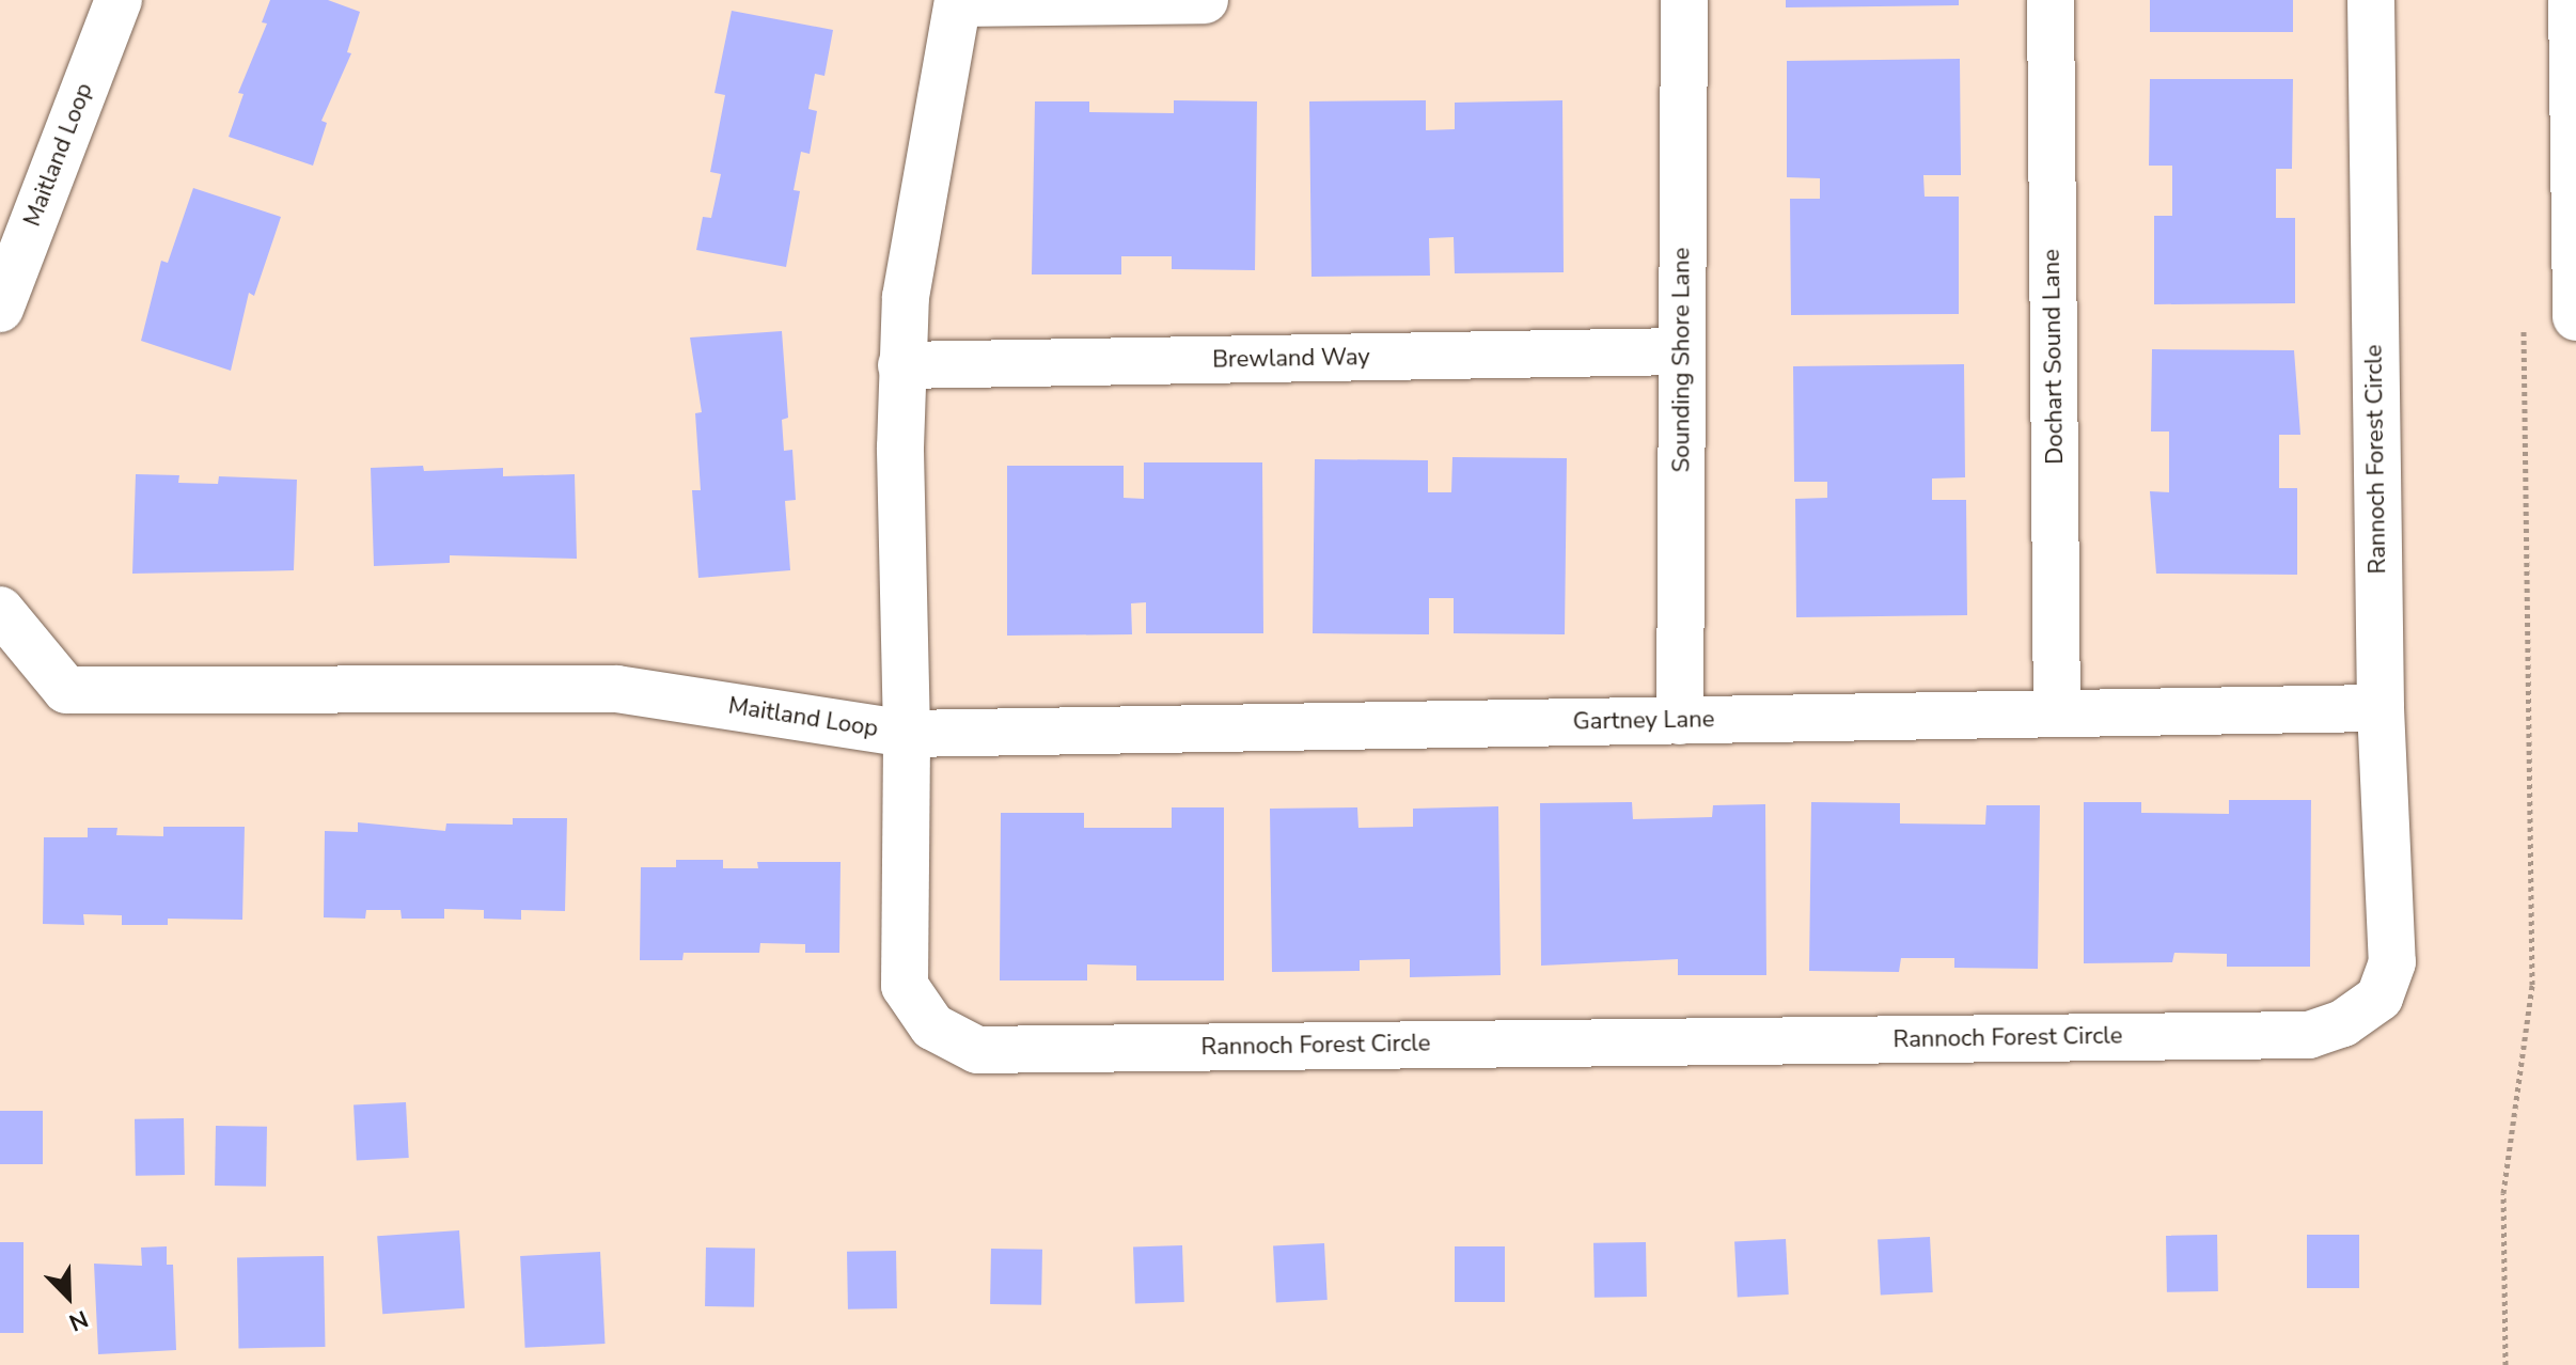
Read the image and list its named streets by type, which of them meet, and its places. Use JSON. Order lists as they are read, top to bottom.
{
  "streets": {
    "street": [
      "Maitland Loop",
      "Dochart Sound Lane",
      "Brewland Way",
      "Sounding Shore Lane",
      "Rannoch Forest Circle",
      "Gartney Lane"
    ]
  },
  "crossings": [
    ["Maitland Loop", "Brewland Way"],
    ["Maitland Loop", "Rannoch Forest Circle"],
    ["Maitland Loop", "Gartney Lane"],
    ["Dochart Sound Lane", "Gartney Lane"],
    ["Brewland Way", "Sounding Shore Lane"],
    ["Sounding Shore Lane", "Gartney Lane"],
    ["Rannoch Forest Circle", "Gartney Lane"]
  ],
  "north": "bottom right"
}
